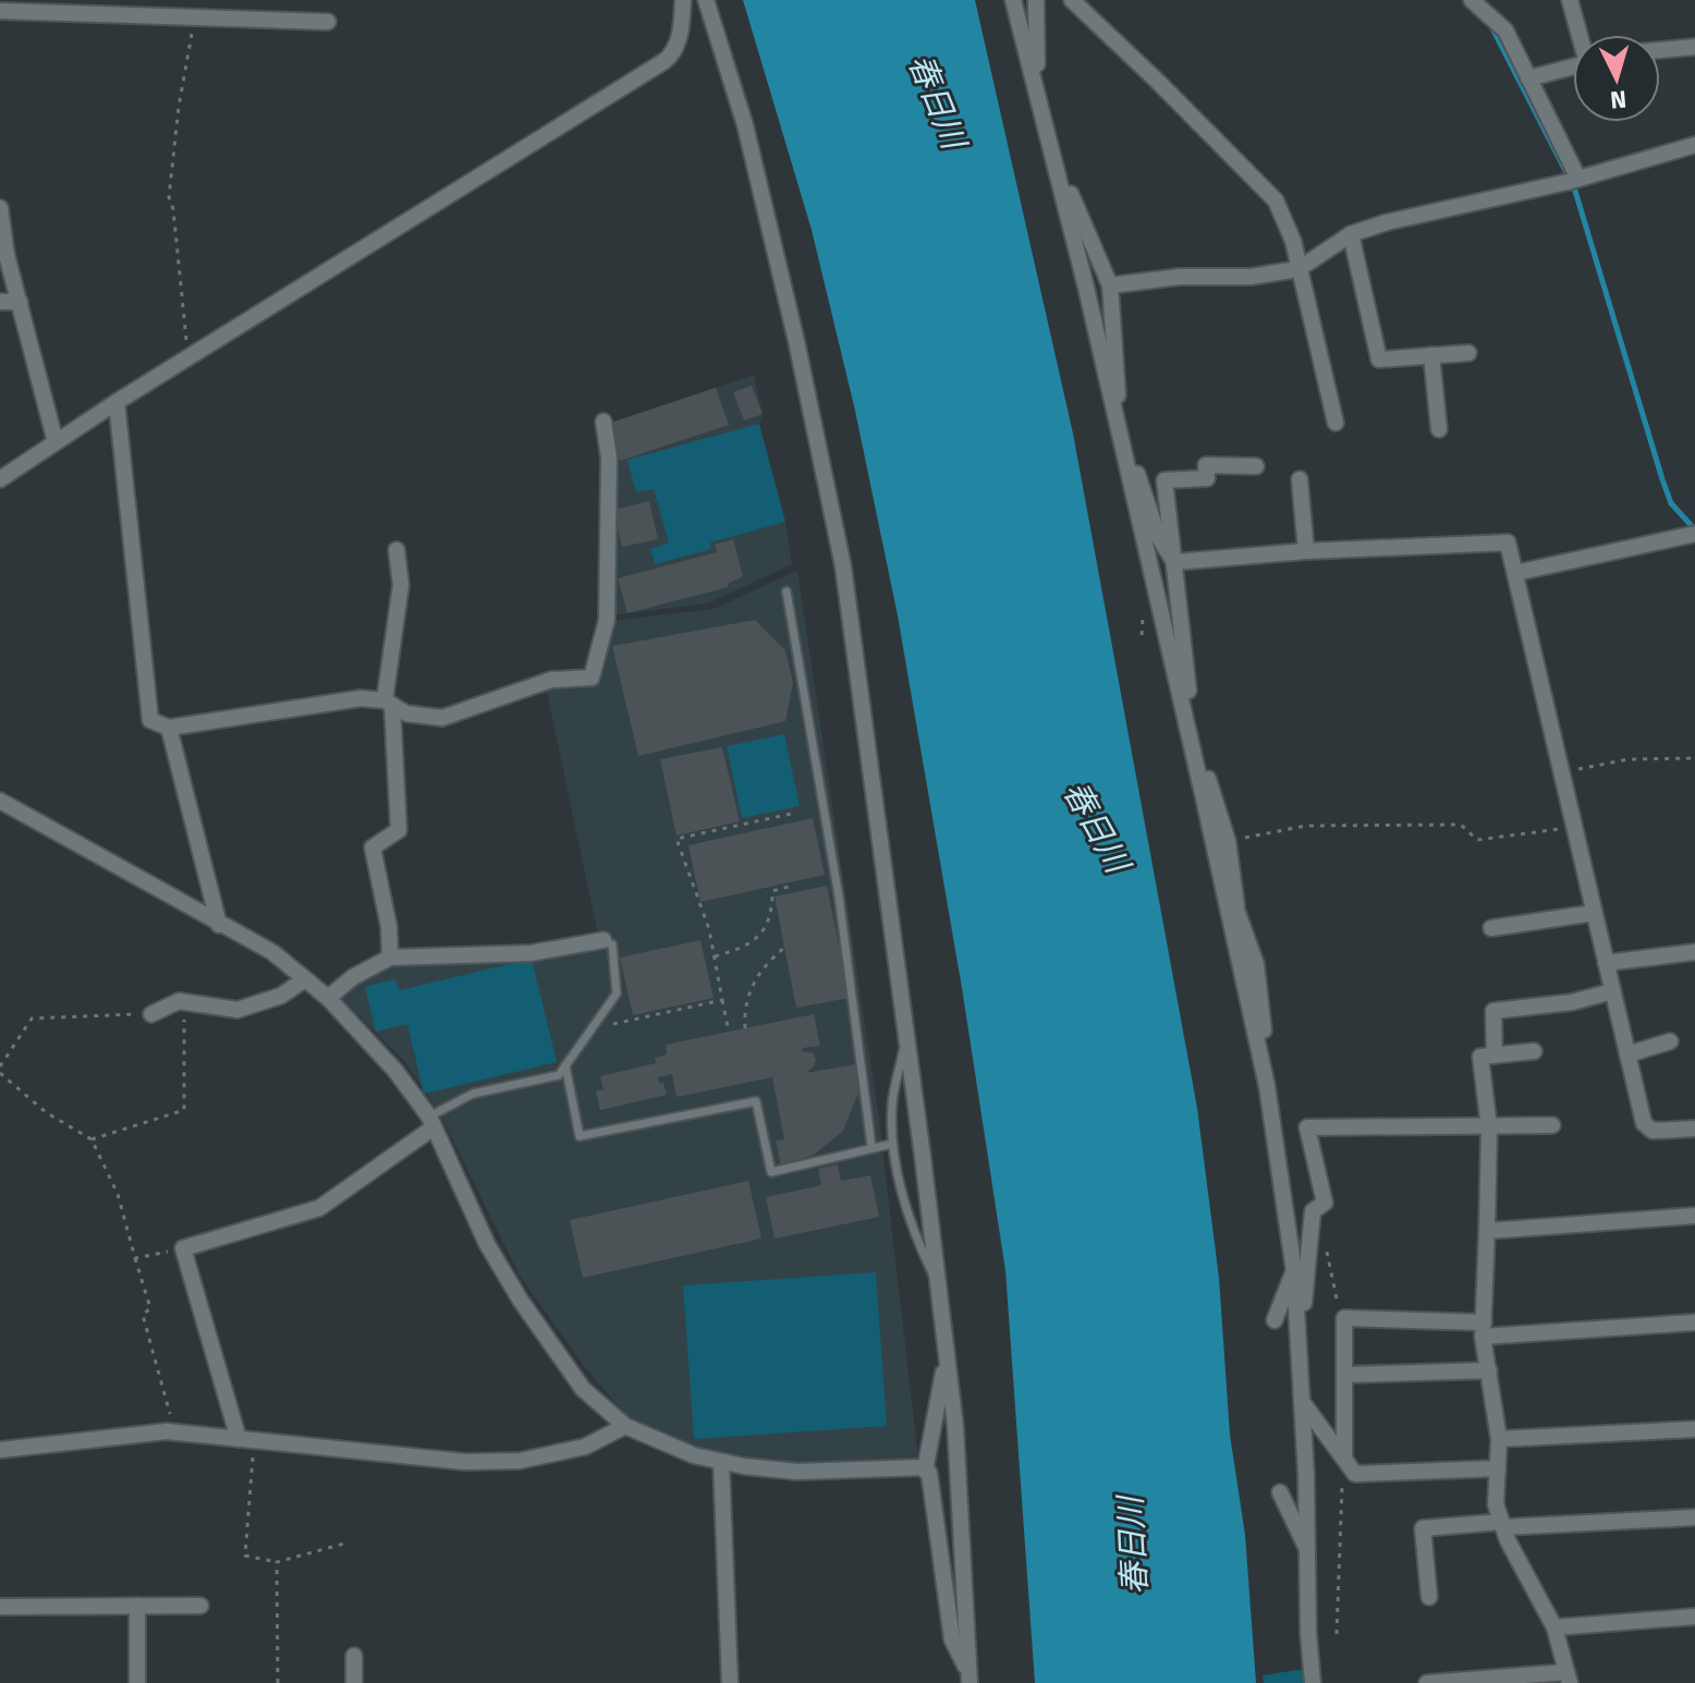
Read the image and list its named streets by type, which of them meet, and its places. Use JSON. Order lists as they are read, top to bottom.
{
  "water": ["春日川"],
  "north": "bottom"
}
